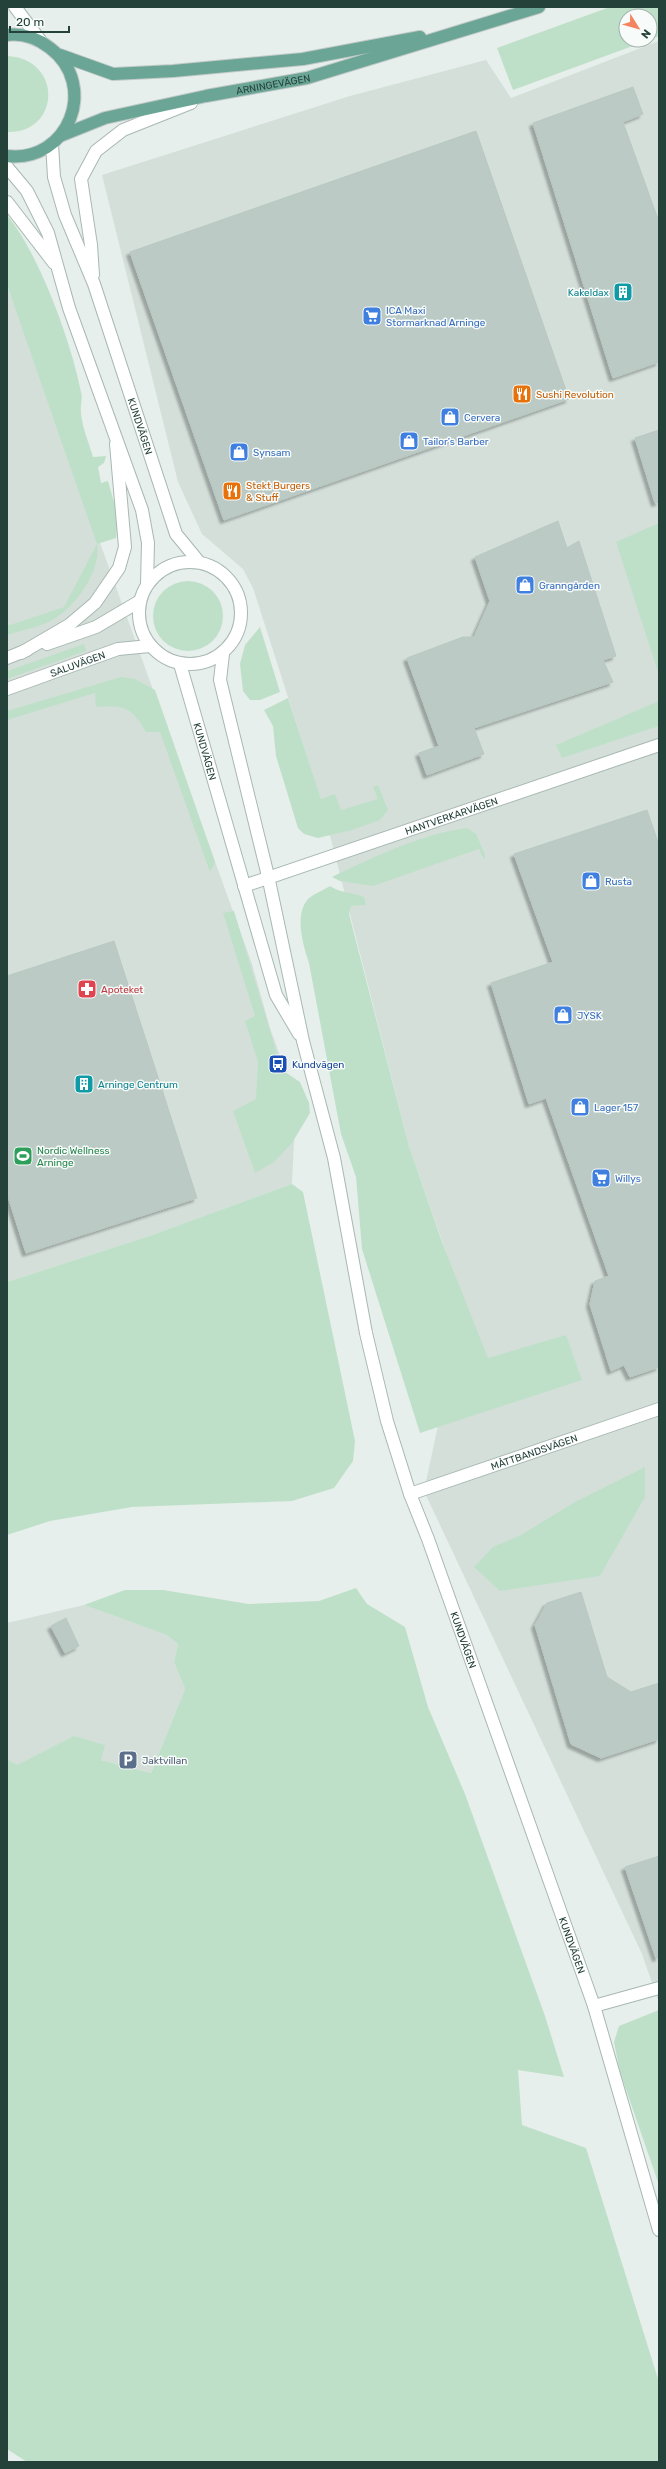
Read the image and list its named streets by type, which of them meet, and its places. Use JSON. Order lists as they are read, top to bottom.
{
  "streets": {
    "main road": ["ARNINGEVÄGEN"],
    "street": [
      "KUNDVÄGEN",
      "SALUVÄGEN",
      "HANTVERKARVÄGEN",
      "MÅTTBANDSVÄGEN"
    ]
  },
  "crossings": [
    ["ARNINGEVÄGEN", "KUNDVÄGEN"],
    ["KUNDVÄGEN", "SALUVÄGEN"],
    ["KUNDVÄGEN", "HANTVERKARVÄGEN"],
    ["KUNDVÄGEN", "MÅTTBANDSVÄGEN"]
  ],
  "places": {
    "building": ["Kakeldax", "Arninge Centrum"],
    "supermarket": ["ICA Maxi Stormarknad Arninge", "Willys"],
    "restaurant": ["Sushi Revolution", "Stekt Burgers & Stuff"],
    "shop": [
      "Cervera",
      "Tailor’s Barber",
      "Synsam",
      "Granngården",
      "Rusta",
      "JYSK",
      "Lager 157"
    ],
    "pharmacy": ["Apoteket"],
    "bus stop": ["Kundvägen"],
    "sports": ["Nordic Wellness Arninge"],
    "parking": ["Jaktvillan"]
  },
  "scale_bar": "20 m",
  "north": "bottom right"
}
